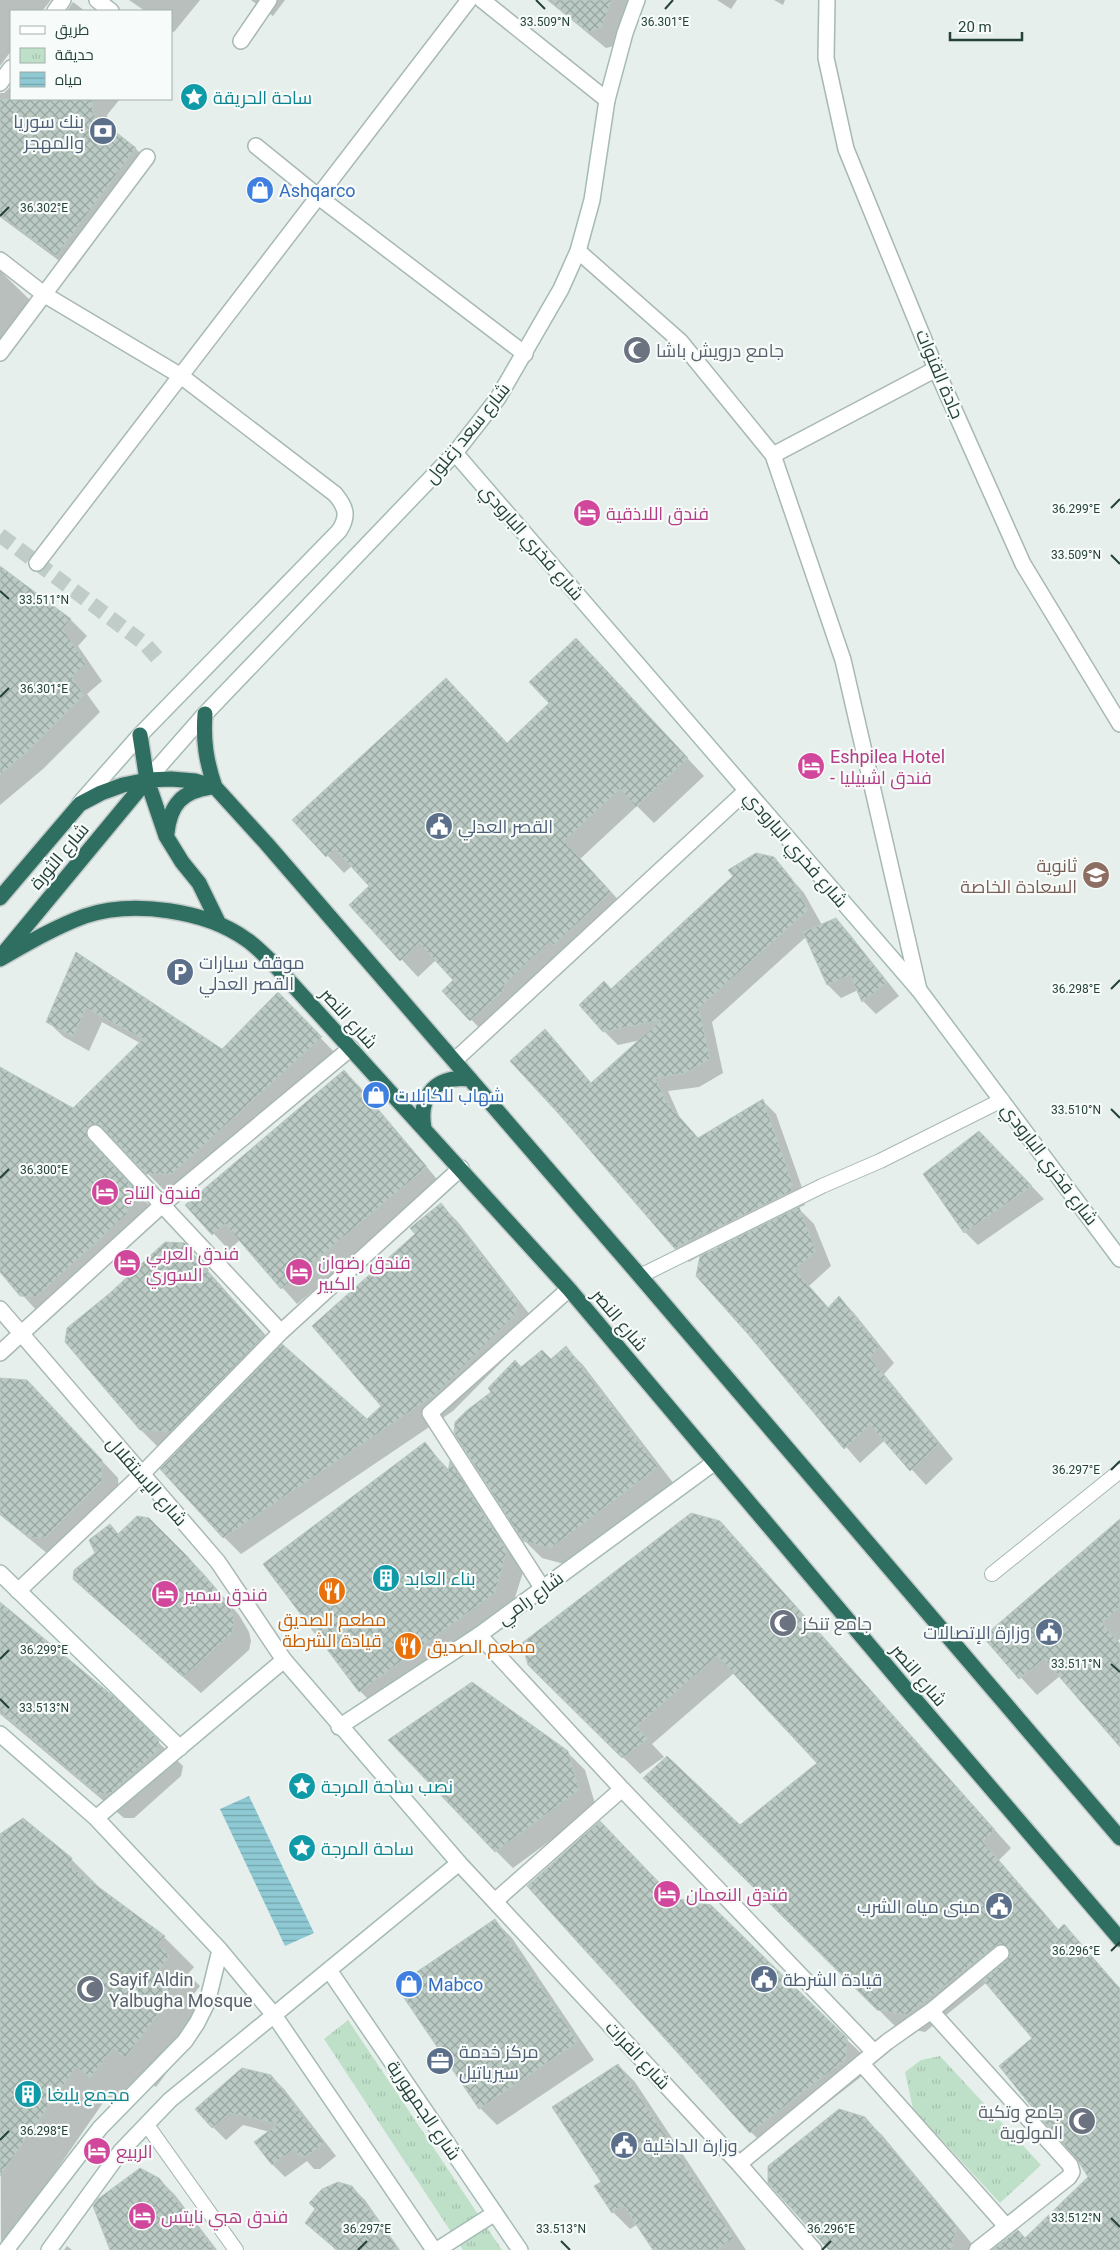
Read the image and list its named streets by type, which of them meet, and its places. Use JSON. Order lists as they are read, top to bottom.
{
  "streets": {
    "highway": ["شارع الثورة", "شارع النصر"],
    "street": [
      "جادة القنوات",
      "شارع سعد زغلول",
      "شارع فخري البارودي",
      "شارع الإستقلال",
      "شارع رامي",
      "شارع الفرات",
      "شارع الجمهورية"
    ]
  },
  "crossings": [
    ["شارع سعد زغلول", "شارع فخري البارودي"],
    ["شارع سعد زغلول", "شارع الثورة"],
    ["شارع الثورة", "شارع النصر"],
    ["شارع النصر", "شارع رامي"]
  ],
  "places": {
    "place": ["ساحة الحريقة", "نصب ساحة المرجة", "ساحة المرجة"],
    "bank": ["بنك سوريا والمهجر"],
    "shop": ["Ashqarco", "شهاب للكابلات", "Mabco"],
    "mosque": [
      "جامع درويش باشا",
      "جامع تنكز",
      "Sayif Aldin Yalbugha Mosque",
      "جامع وتكية المولوية"
    ],
    "hotel": [
      "فندق اللاذقية",
      "Eshpilea Hotel - فندق اشبيليا",
      "فندق التاج",
      "فندق العربي السوري",
      "فندق رضوان الكبير",
      "فندق سمير",
      "فندق النعمان",
      "الربيع",
      "فندق هبي نايتس"
    ],
    "public building": [
      "القصر العدلي",
      "وزارة الإتصالات",
      "مبنى مياه الشرب",
      "قيادة الشرطة",
      "وزارة الداخلية"
    ],
    "school or university": ["ثانوية السعادة الخاصة"],
    "parking": ["موقف سيارات القصر العدلي"],
    "building": ["بناء العابد", "مجمع يلبغا"],
    "restaurant": ["مطعم الصديق قيادة الشرطة", "مطعم الصديق"],
    "office": ["مركز خدمة سيرياتيل"]
  },
  "legend": ["طريق", "حديقة", "مياه"],
  "scale_bar": "20 m",
  "coordinates": [
    "33.509°N",
    "36.301°E",
    "36.302°E",
    "36.299°E",
    "33.511°N",
    "36.298°E",
    "33.510°N",
    "36.300°E",
    "36.297°E",
    "33.513°N",
    "36.296°E",
    "33.512°N"
  ]
}
